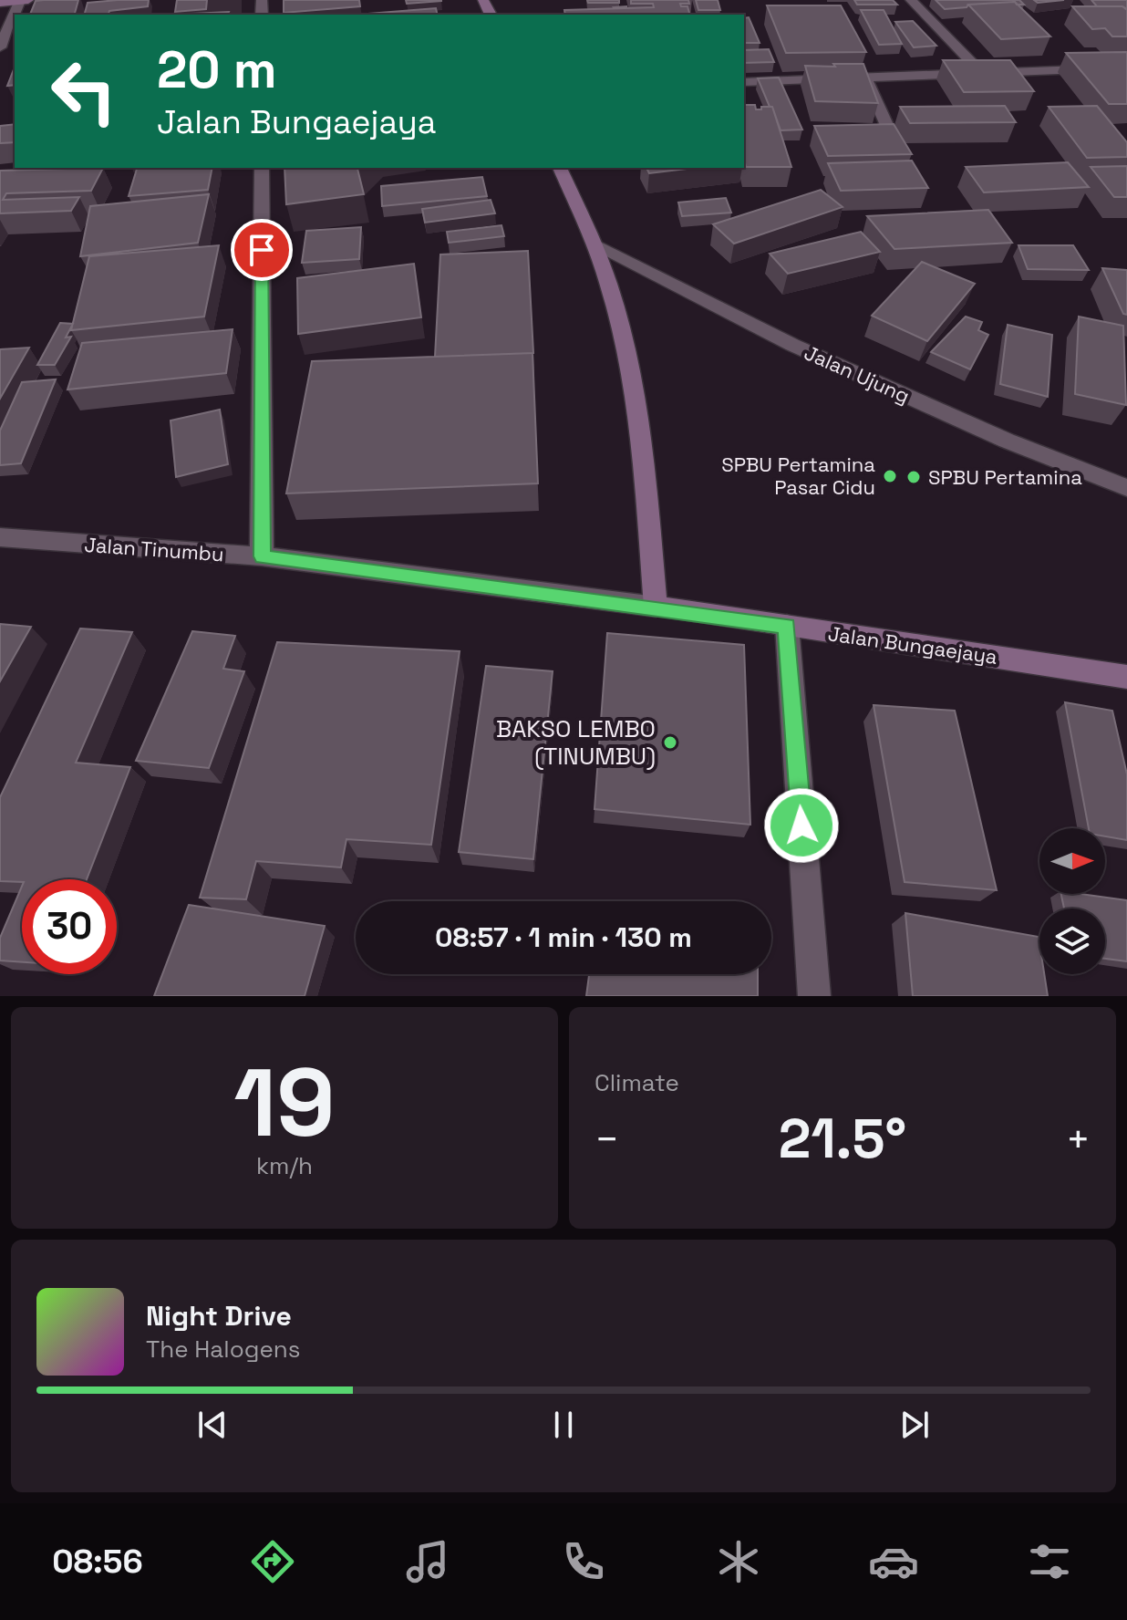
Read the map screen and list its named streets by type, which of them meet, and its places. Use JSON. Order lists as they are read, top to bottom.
{
  "streets": {
    "main road": ["Jalan Bungaejaya"],
    "street": ["Jalan Ujung", "Jalan Tinumbu"]
  },
  "crossings": [
    ["Jalan Tinumbu", "Jalan Bungaejaya"]
  ],
  "places": ["SPBU Pertamina Pasar Cidu", "SPBU Pertamina", "BAKSO LEMBO (TINUMBU)"],
  "north": "right",
  "page": {
    "turn": ["20 m", "Jalan Bungaejaya"],
    "limit": "30",
    "trip": "08:57 · 1 min · 130 m",
    "tile": [
      ["19", "km/h"],
      "Climate"
    ],
    "heat": ["−", "21.5°", "+"],
    "song": ["Night Drive", "The Halogens"],
    "tabs": "08:56"
  }
}
